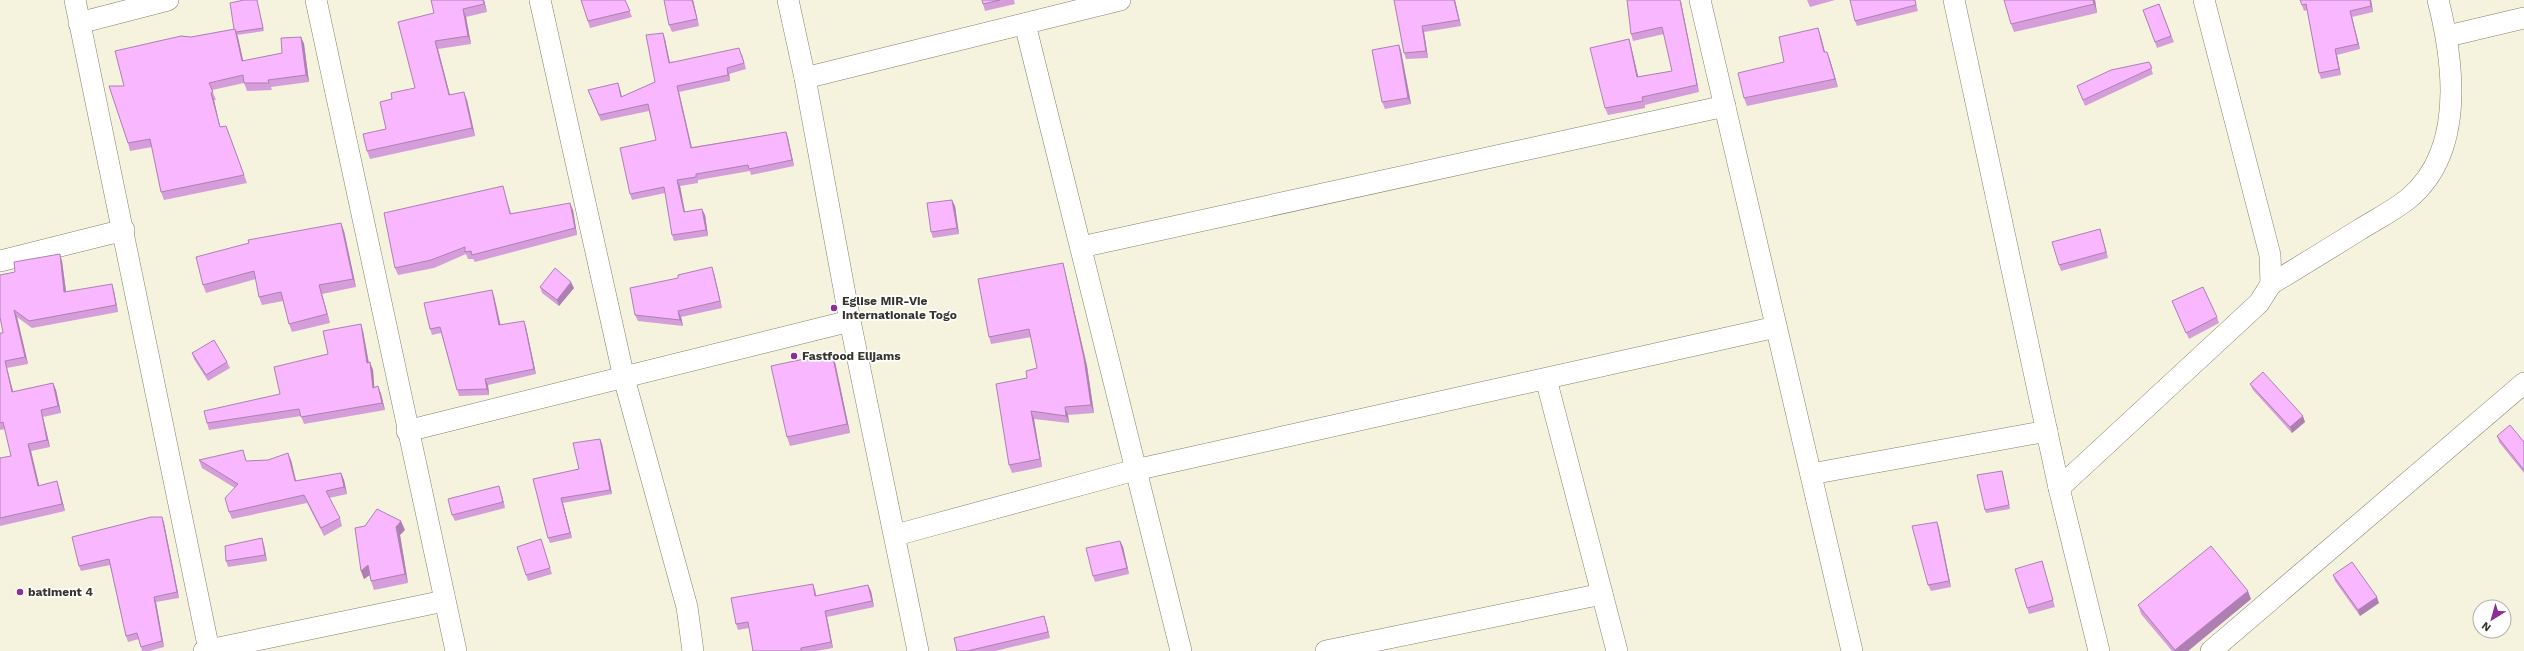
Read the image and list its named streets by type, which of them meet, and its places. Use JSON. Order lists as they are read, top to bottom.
{
  "places": ["Eglise MIR-Vie Internationale Togo", "Fastfood Elijams", "batiment 4"],
  "north": "bottom left"
}
